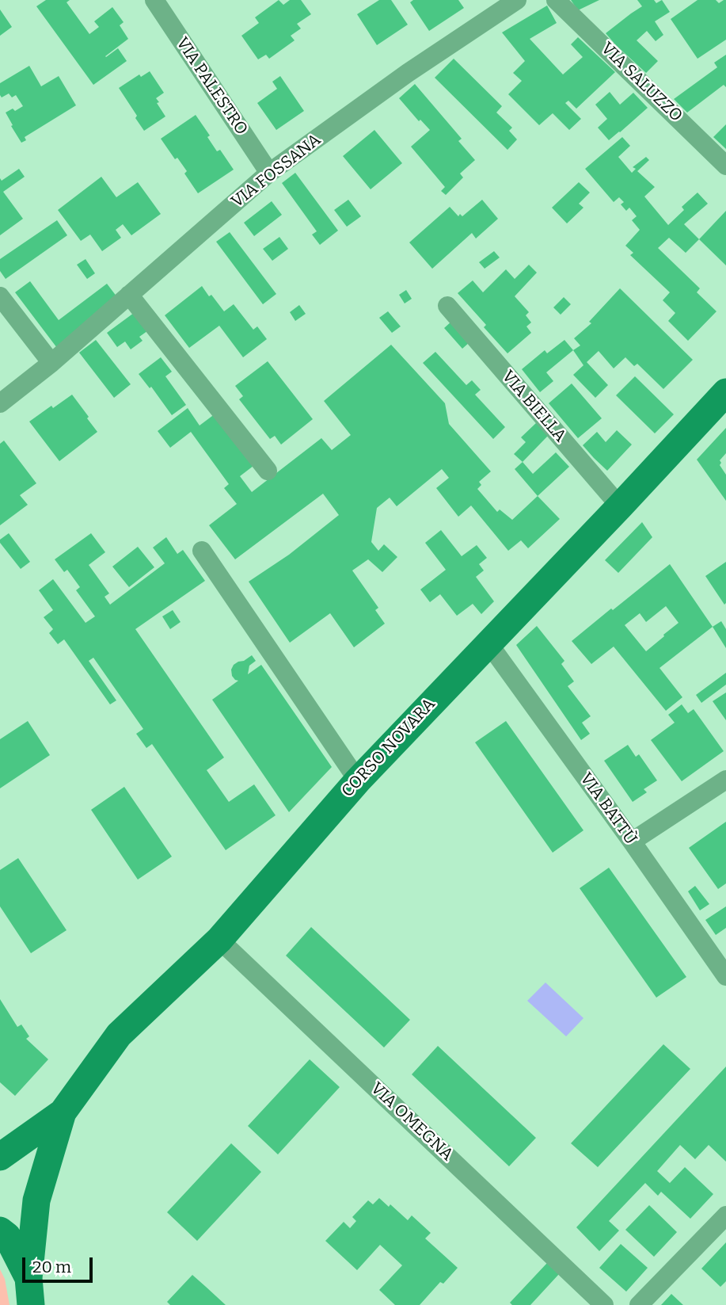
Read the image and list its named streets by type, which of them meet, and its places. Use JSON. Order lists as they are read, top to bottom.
{
  "streets": {
    "main road": ["CORSO NOVARA"],
    "street": [
      "VIA SALUZZO",
      "VIA PALESTRO",
      "VIA FOSSANA",
      "VIA BIELLA",
      "VIA BATTÙ",
      "VIA OMEGNA"
    ]
  },
  "crossings": [
    ["VIA PALESTRO", "VIA FOSSANA"],
    ["VIA BIELLA", "CORSO NOVARA"],
    ["CORSO NOVARA", "VIA BATTÙ"],
    ["CORSO NOVARA", "VIA OMEGNA"]
  ],
  "scale_bar": "20 m"
}
